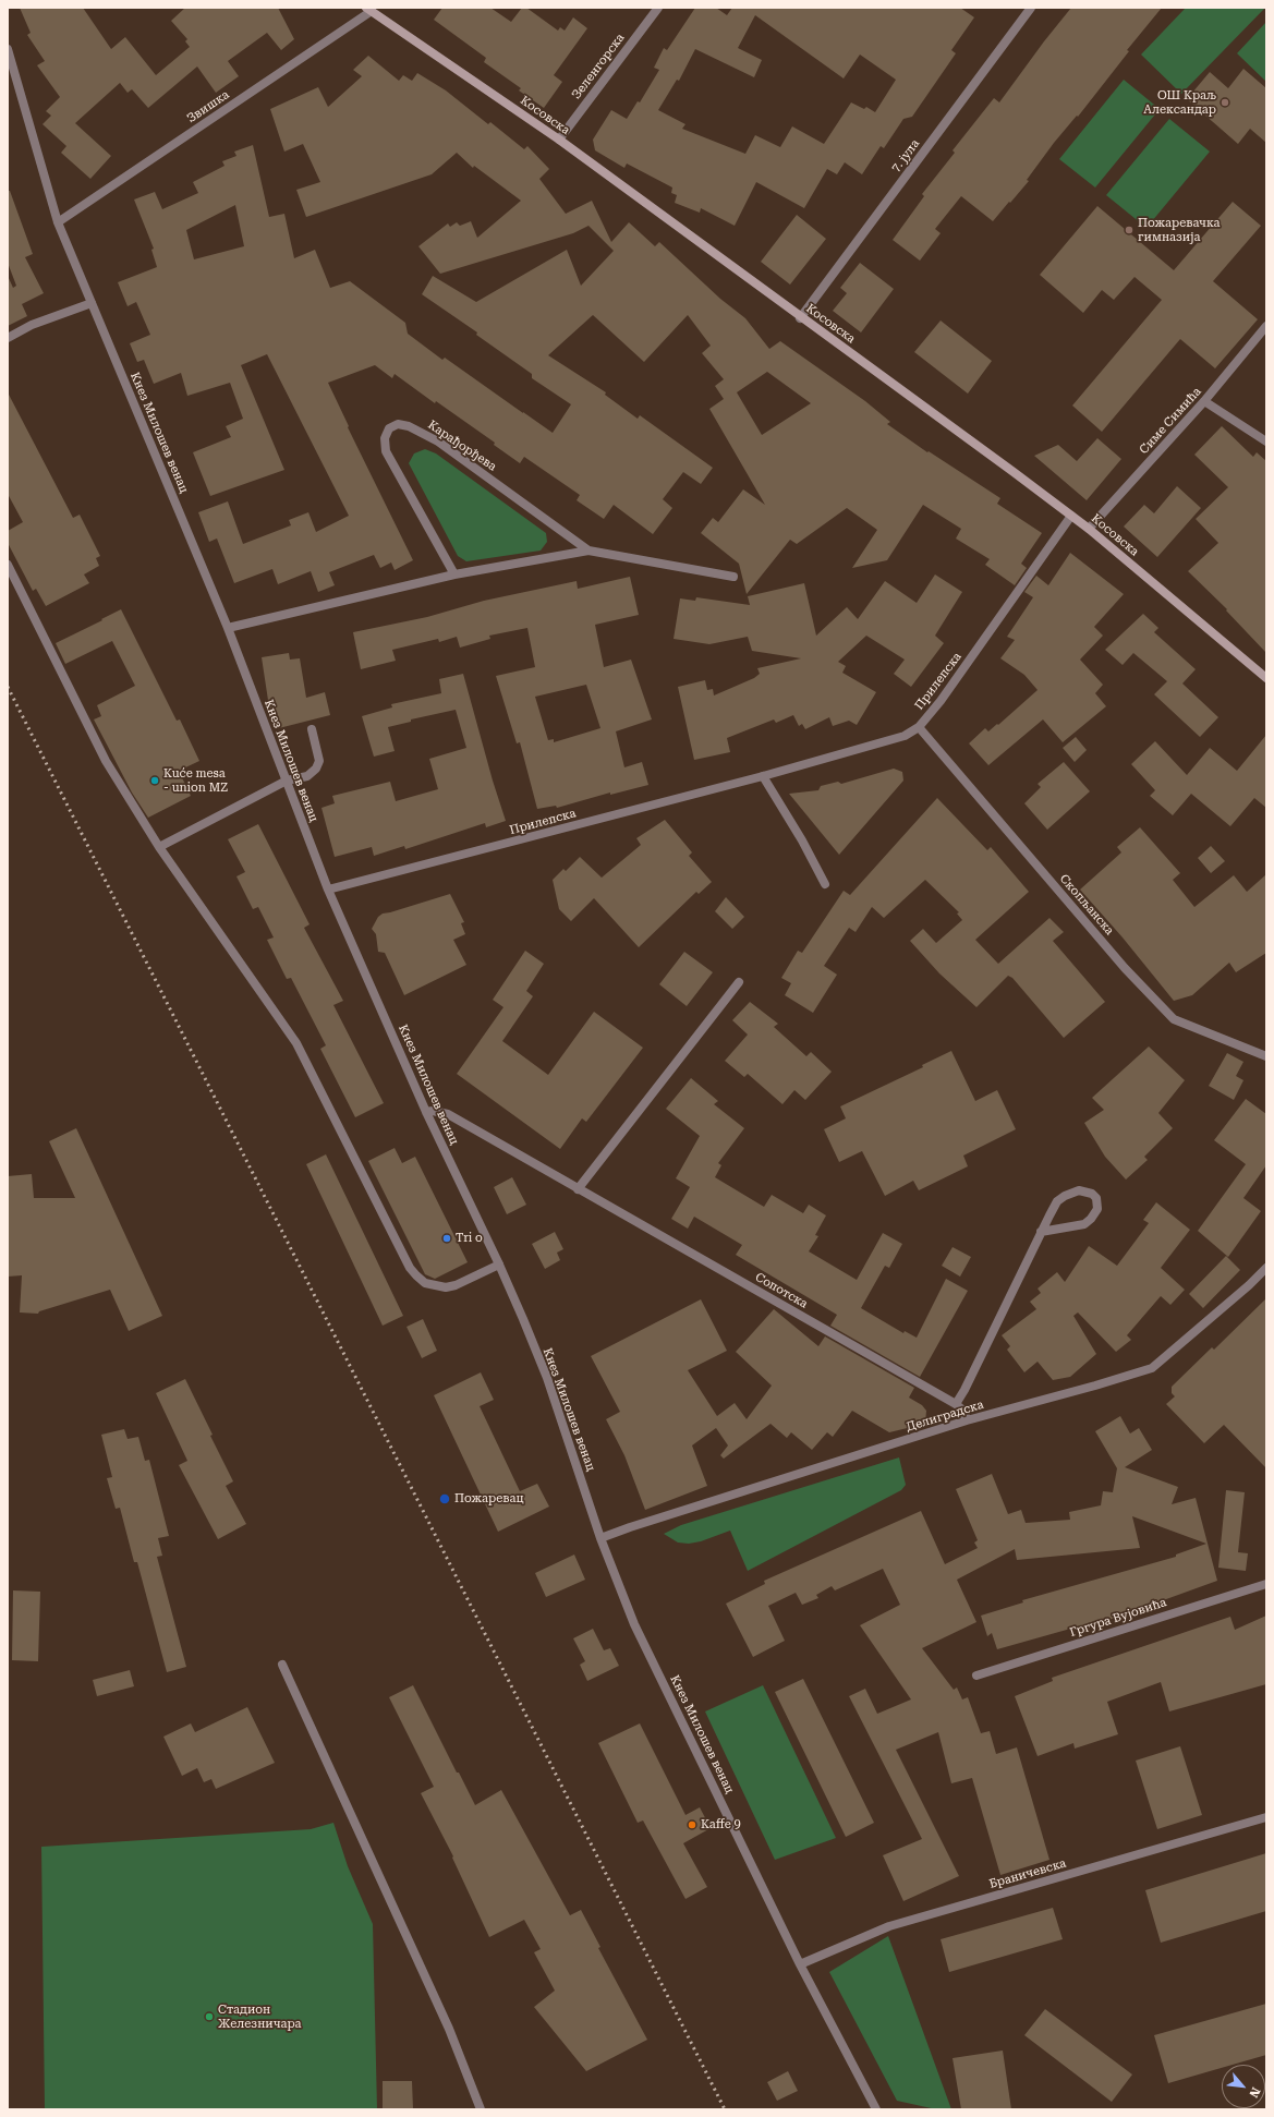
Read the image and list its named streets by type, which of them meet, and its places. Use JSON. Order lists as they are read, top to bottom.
{
  "streets": {
    "main road": ["Косовска"],
    "street": [
      "Зеленгорска",
      "Звишка",
      "7. јула",
      "Симе Симића",
      "Кнез Милошев венац",
      "Карађорђева",
      "Прилепска",
      "Скопљанска",
      "Сопотска",
      "Делиградска",
      "Гргура Вујовића",
      "Браничевска"
    ]
  },
  "crossings": [
    ["Зеленгорска", "Косовска"],
    ["Звишка", "Косовска"],
    ["Звишка", "Кнез Милошев венац"],
    ["Косовска", "7. јула"],
    ["Косовска", "Симе Симића"],
    ["Косовска", "Прилепска"],
    ["Кнез Милошев венац", "Карађорђева"],
    ["Кнез Милошев венац", "Прилепска"],
    ["Кнез Милошев венац", "Сопотска"],
    ["Кнез Милошев венац", "Делиградска"],
    ["Кнез Милошев венац", "Браничевска"],
    ["Прилепска", "Скопљанска"],
    ["Сопотска", "Делиградска"]
  ],
  "places": [
    "ОШ Краљ Александар",
    "Пожаревачка гимназија",
    "Kuće mesa - union MZ",
    "Tri o",
    "Пожаревац",
    "Kaffe 9",
    "Стадион Железничара"
  ],
  "north": "bottom right"
}
